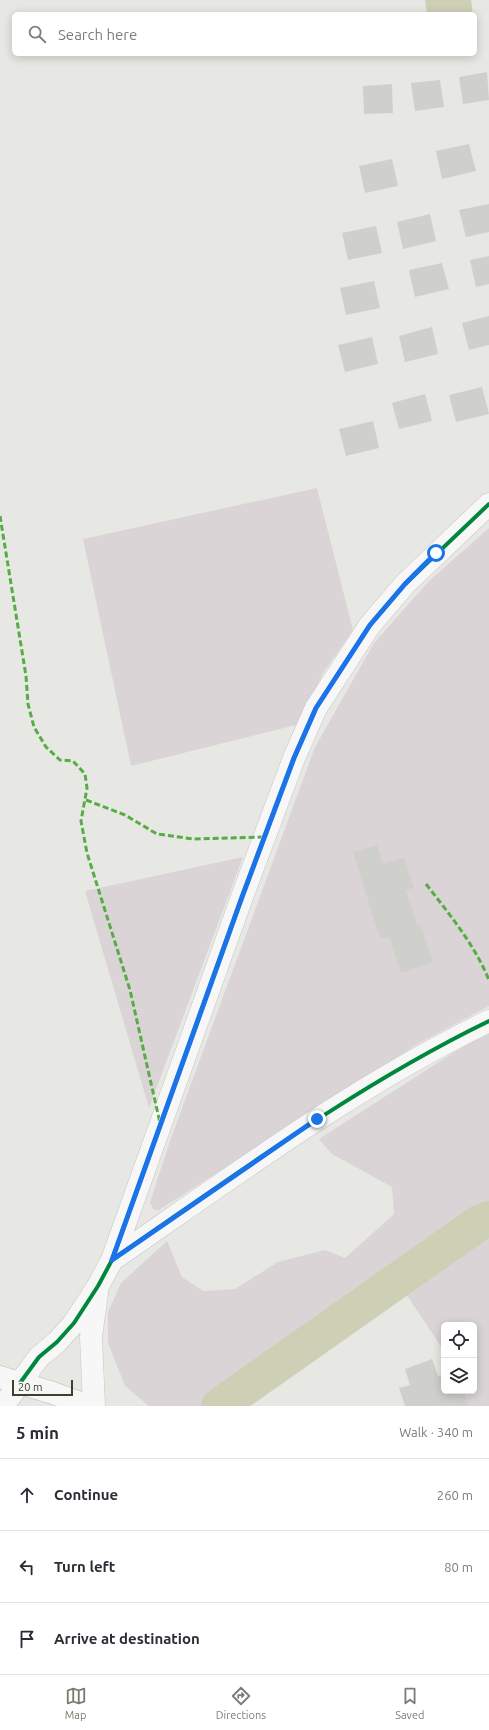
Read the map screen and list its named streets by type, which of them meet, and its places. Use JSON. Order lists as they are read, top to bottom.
{
  "scale_bar": "20 m",
  "page": {
    "search": "Search here",
    "scale": "20 m",
    "heading": ["5 min", "Walk · 340 m"],
    "list": [
      ["Continue", "260 m"],
      ["Turn left", "80 m"],
      "Arrive at destination"
    ],
    "nav": ["Map", "Directions", "Saved"]
  }
}
